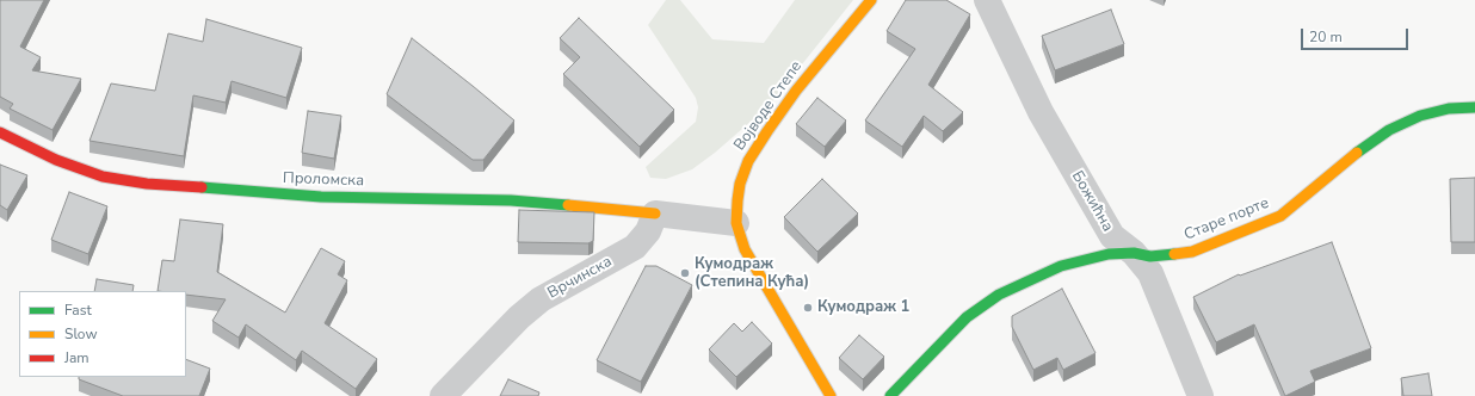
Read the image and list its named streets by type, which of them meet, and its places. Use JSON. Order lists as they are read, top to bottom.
{
  "streets": {
    "street": [
      "Војводе Степе",
      "Проломска",
      "Божићна",
      "Старе порте",
      "Врчинска"
    ]
  },
  "crossings": [
    ["Проломска", "Врчинска"],
    ["Божићна", "Старе порте"]
  ],
  "places": ["Кумодраж (Степина Кућа)", "Кумодраж 1"],
  "legend": ["Fast", "Slow", "Jam"],
  "scale_bar": "20 m"
}
